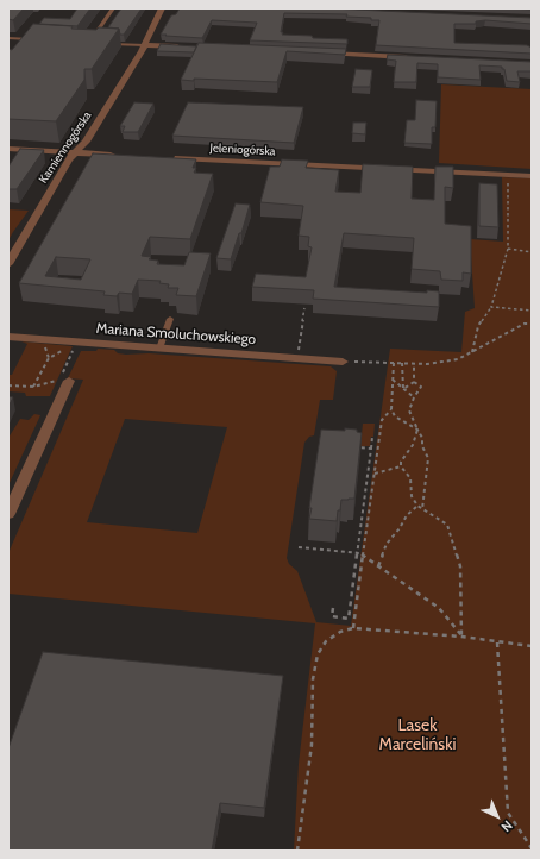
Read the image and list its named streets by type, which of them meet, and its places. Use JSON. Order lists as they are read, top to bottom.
{
  "streets": {
    "street": ["Kamiennogórska", "Jeleniogórska", "Mariana Smoluchowskiego"]
  },
  "parks": ["Lasek Marceliński"],
  "north": "bottom right"
}
